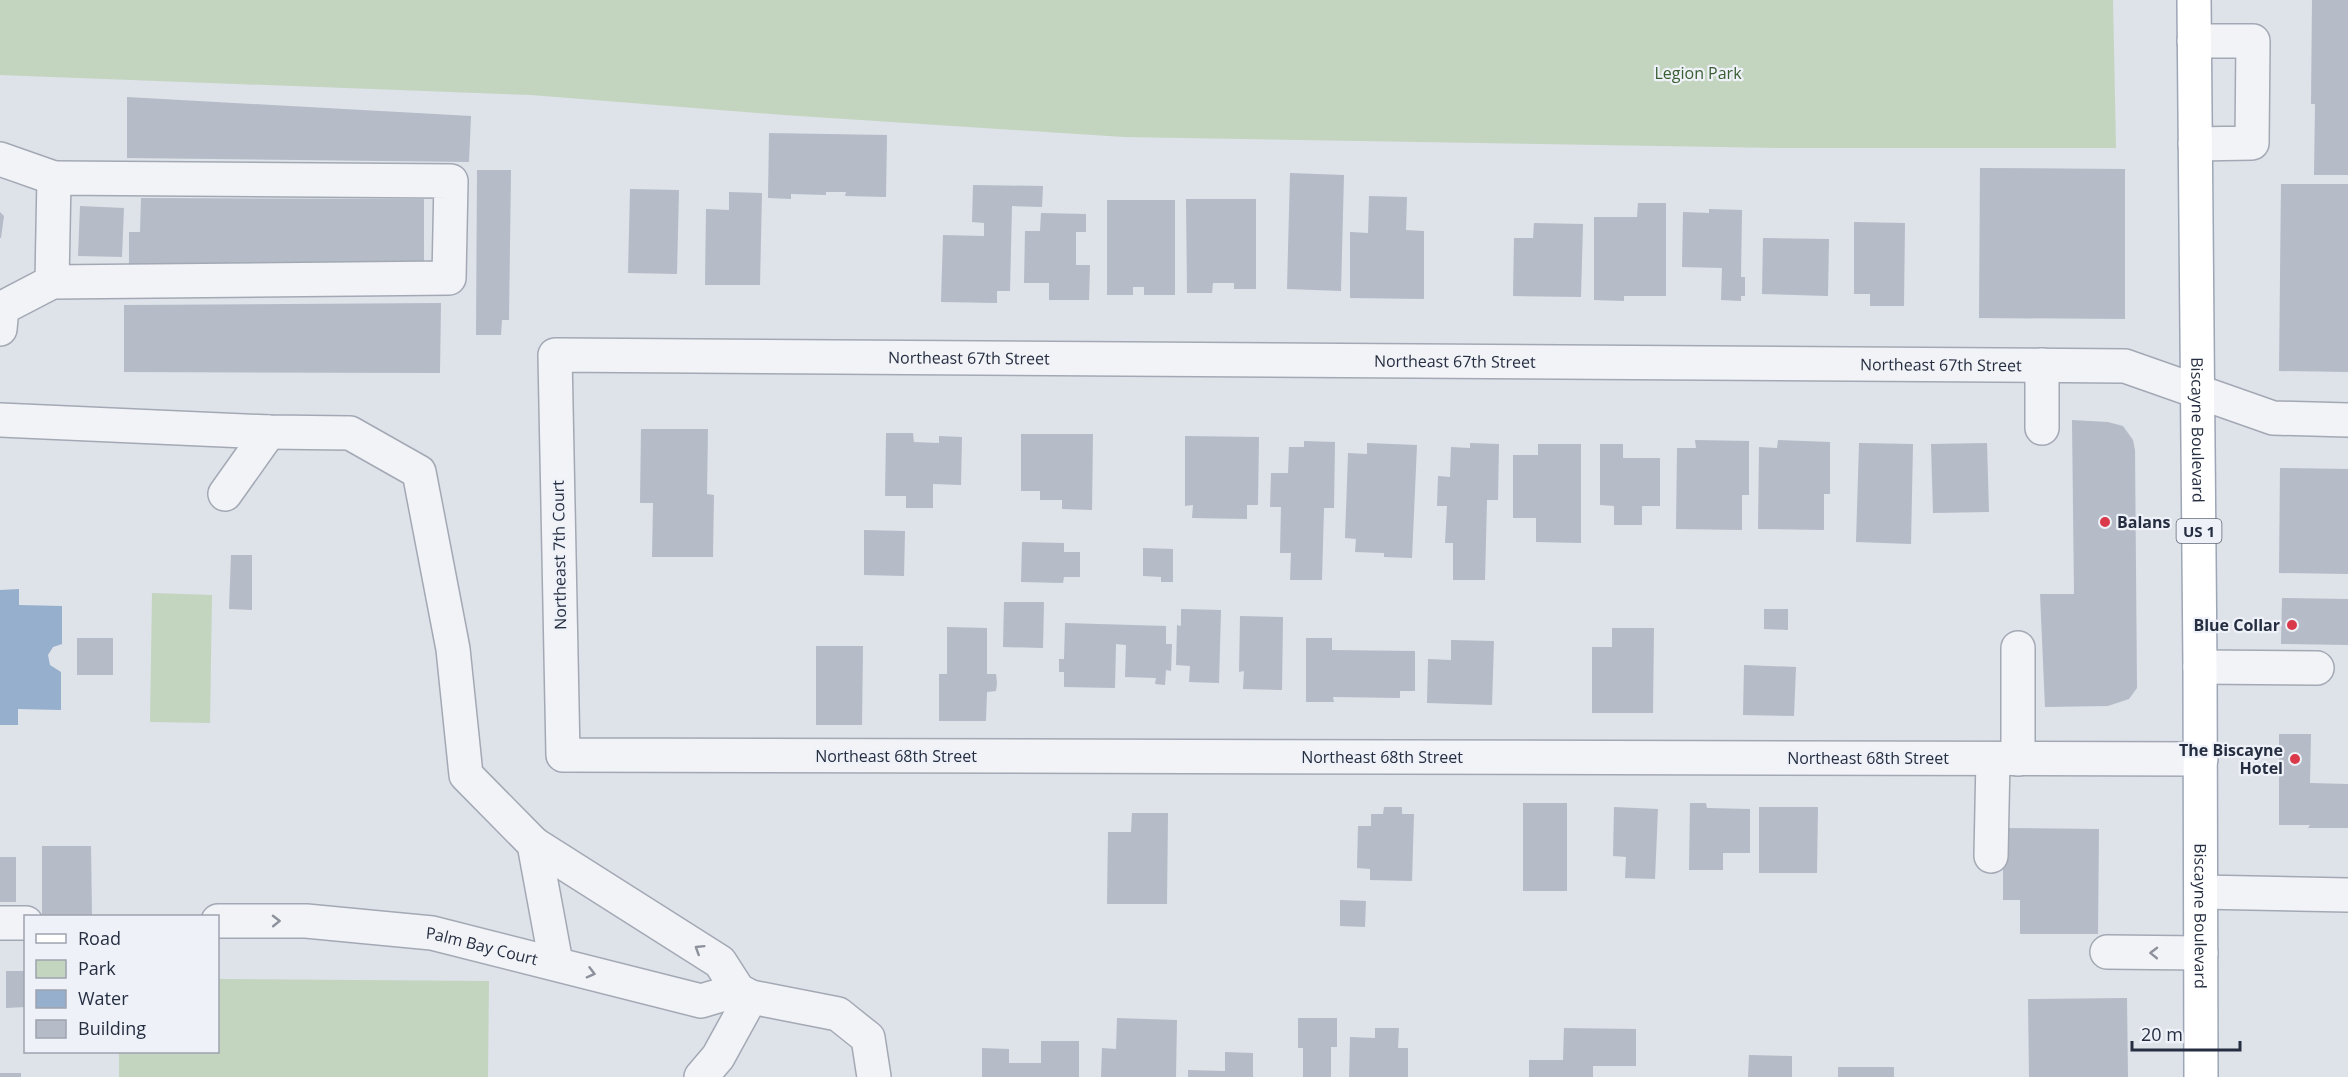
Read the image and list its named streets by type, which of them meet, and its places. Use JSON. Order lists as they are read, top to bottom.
{
  "streets": {
    "main road": ["Biscayne Boulevard", "US 1"],
    "street": [
      "Northeast 67th Street",
      "Northeast 7th Court",
      "Northeast 68th Street",
      "Palm Bay Court"
    ]
  },
  "crossings": [
    ["Northeast 67th Street", "Biscayne Boulevard"],
    ["Northeast 67th Street", "Northeast 7th Court"],
    ["Biscayne Boulevard", "Northeast 68th Street"],
    ["Northeast 7th Court", "Northeast 68th Street"]
  ],
  "one_way": ["Palm Bay Court"],
  "parks": ["Legion Park"],
  "places": ["Balans", "Blue Collar", "The Biscayne Hotel"],
  "legend": [
    "Road",
    "Park",
    "Water",
    "Building"
  ],
  "scale_bar": "20 m"
}
